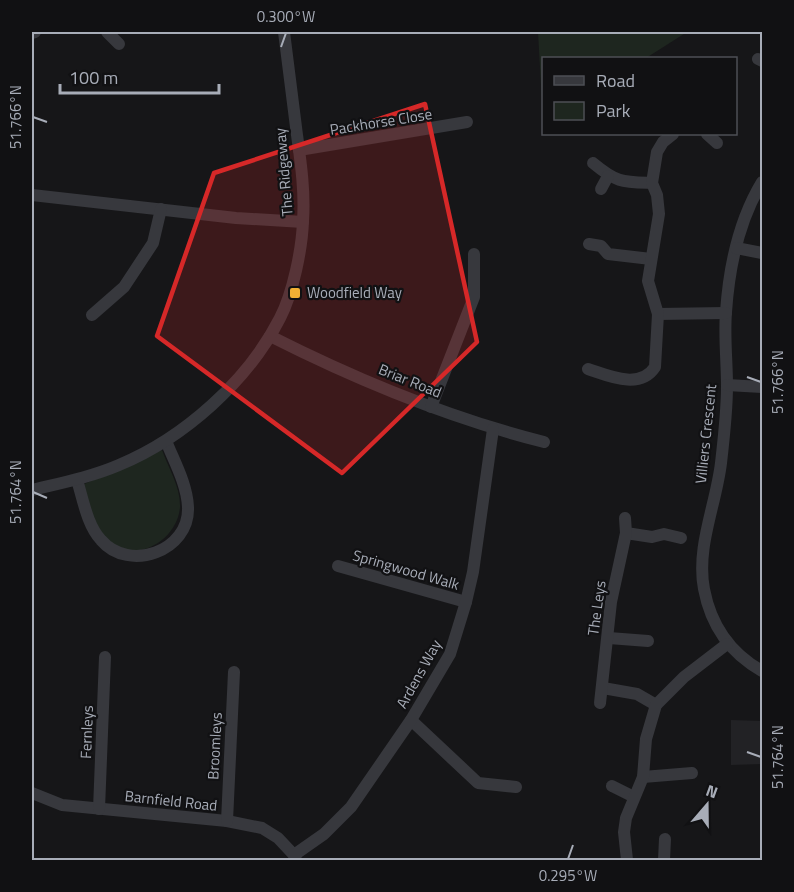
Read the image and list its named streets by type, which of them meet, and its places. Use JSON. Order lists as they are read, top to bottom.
{
  "streets": {
    "street": [
      "Packhorse Close",
      "The Ridgeway",
      "Briar Road",
      "Villiers Crescent",
      "Springwood Walk",
      "The Leys",
      "Ardens Way",
      "Fernleys",
      "Broomleys",
      "Barnfield Road"
    ]
  },
  "crossings": [
    ["Packhorse Close", "The Ridgeway"],
    ["The Ridgeway", "Briar Road"],
    ["Briar Road", "Ardens Way"],
    ["Springwood Walk", "Ardens Way"],
    ["Ardens Way", "Barnfield Road"],
    ["Fernleys", "Barnfield Road"],
    ["Broomleys", "Barnfield Road"]
  ],
  "places": {
    "transit": ["Woodfield Way"]
  },
  "legend": ["Road", "Park"],
  "scale_bar": "100 m",
  "north": "top",
  "coordinates": [
    "0.300°W",
    "51.766°N",
    "51.764°N",
    "0.295°W"
  ]
}
